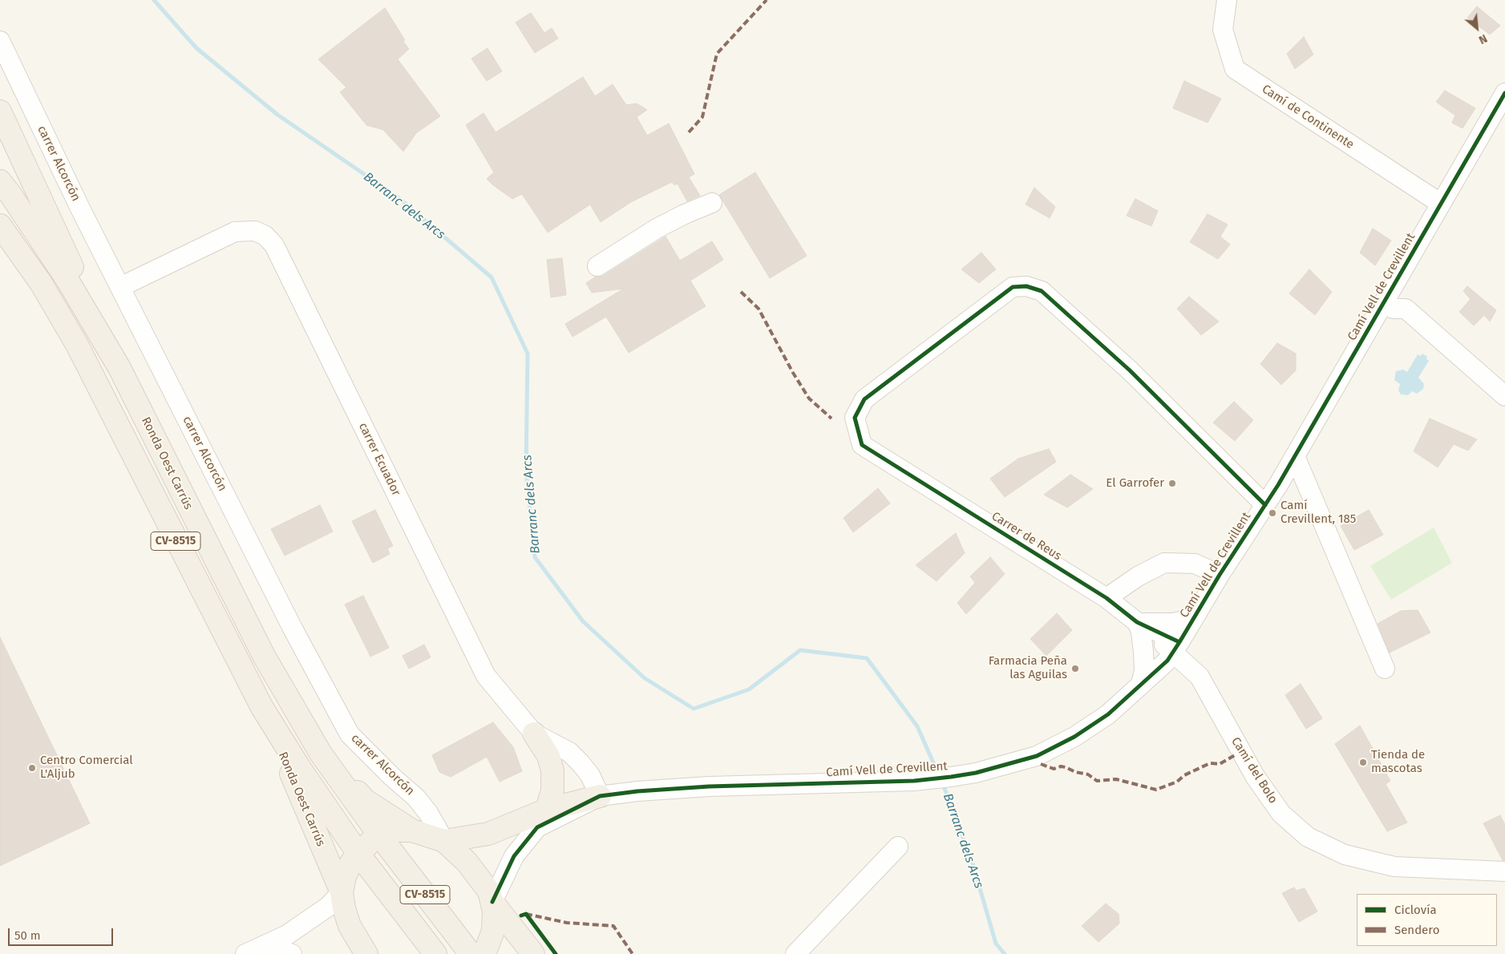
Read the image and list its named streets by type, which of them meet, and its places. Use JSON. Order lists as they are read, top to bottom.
{
  "streets": {
    "main road": ["Ronda Oest Carrús", "CV-8515"],
    "street": [
      "Camí de Continente",
      "carrer Alcorcón",
      "Camí Vell de Crevillent",
      "carrer Ecuador",
      "Carrer de Reus",
      "Camí del Bolo"
    ]
  },
  "crossings": [
    ["Camí de Continente", "Camí Vell de Crevillent"],
    ["carrer Alcorcón", "carrer Ecuador"],
    ["carrer Alcorcón", "Ronda Oest Carrús"],
    ["Camí Vell de Crevillent", "carrer Ecuador"],
    ["Camí Vell de Crevillent", "Ronda Oest Carrús"],
    ["Camí Vell de Crevillent", "Carrer de Reus"],
    ["Camí Vell de Crevillent", "Camí del Bolo"],
    ["Carrer de Reus", "Camí del Bolo"]
  ],
  "water": ["Barranc dels Arcs"],
  "places": [
    "El Garrofer",
    "Camí Crevillent, 185",
    "Farmacia Peña las Aguilas",
    "Tienda de mascotas",
    "Centro Comercial L'Aljub"
  ],
  "legend": ["Ciclovía", "Sendero"],
  "scale_bar": "50 m",
  "north": "bottom right"
}
